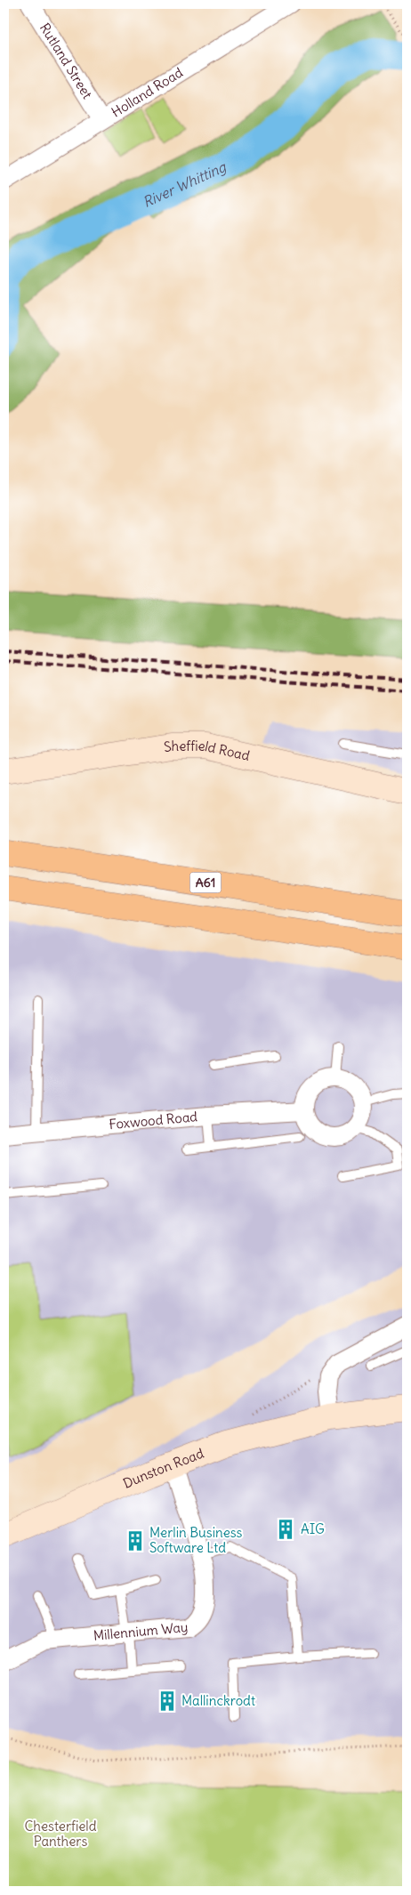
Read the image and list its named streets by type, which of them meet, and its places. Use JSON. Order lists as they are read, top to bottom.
{
  "streets": {
    "highway": ["A61"],
    "main road": ["Sheffield Road", "Dunston Road"],
    "street": [
      "Rutland Street",
      "Holland Road",
      "Foxwood Road",
      "Millennium Way"
    ]
  },
  "crossings": [
    ["Rutland Street", "Holland Road"],
    ["Dunston Road", "Millennium Way"]
  ],
  "water": ["River Whitting"],
  "parks": ["Chesterfield Panthers"],
  "places": {
    "building": ["AIG", "Merlin Business Software Ltd", "Mallinckrodt"]
  }
}
